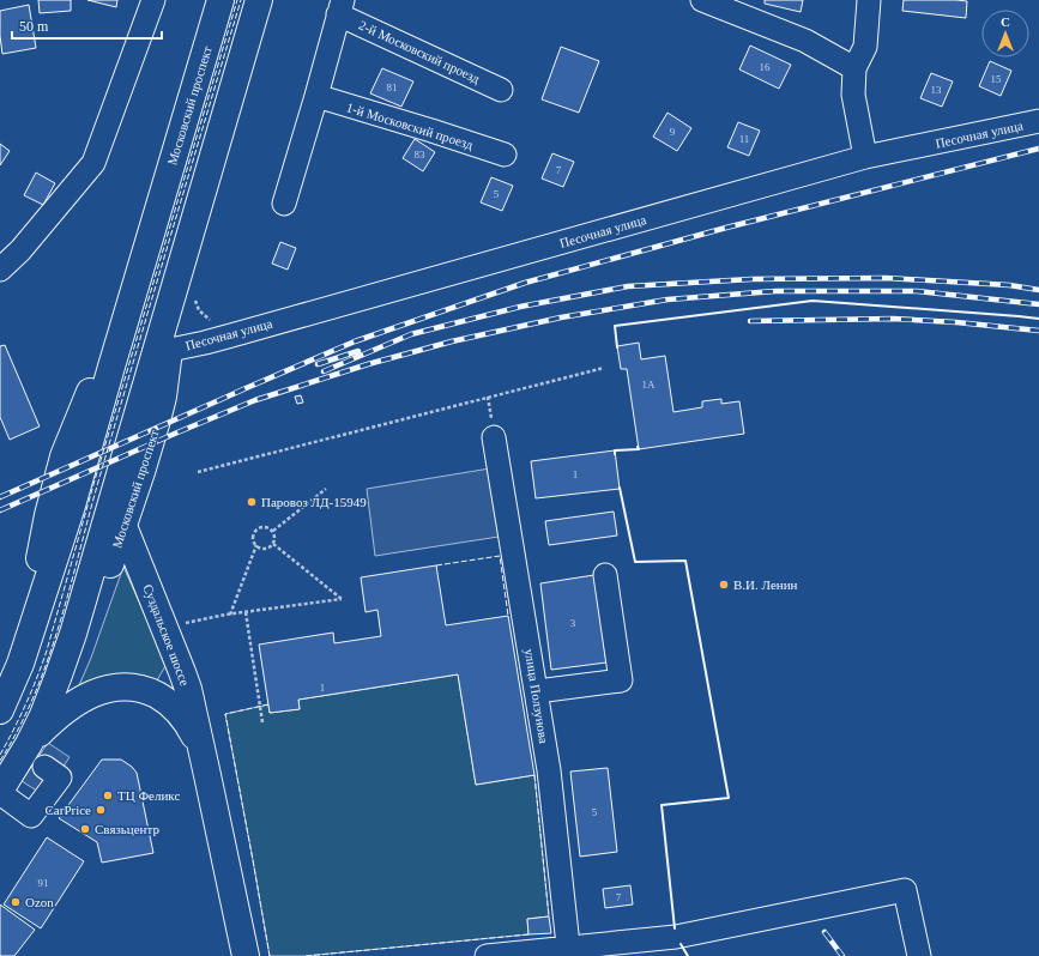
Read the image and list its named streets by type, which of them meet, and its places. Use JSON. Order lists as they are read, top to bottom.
{
  "streets": {
    "main road": ["Московский проспект", "Суздальское шоссе"],
    "street": [
      "2-й Московский проезд",
      "1-й Московский проезд",
      "Песочная улица",
      "улица Ползунова"
    ]
  },
  "crossings": [
    ["Московский проспект", "Песочная улица"],
    ["Московский проспект", "Суздальское шоссе"]
  ],
  "places": [
    "Паровоз ЛД-15949",
    "В.И. Ленин",
    "ТЦ Феликс",
    "CarPrice",
    "Связьцентр",
    "Ozon"
  ],
  "house_numbers": [
    "16",
    "15",
    "81",
    "13",
    "9",
    "11",
    "83",
    "7",
    "5",
    "1А",
    "1",
    "3",
    "1",
    "5",
    "91",
    "7"
  ],
  "scale_bar": "50 m",
  "north": "top"
}
